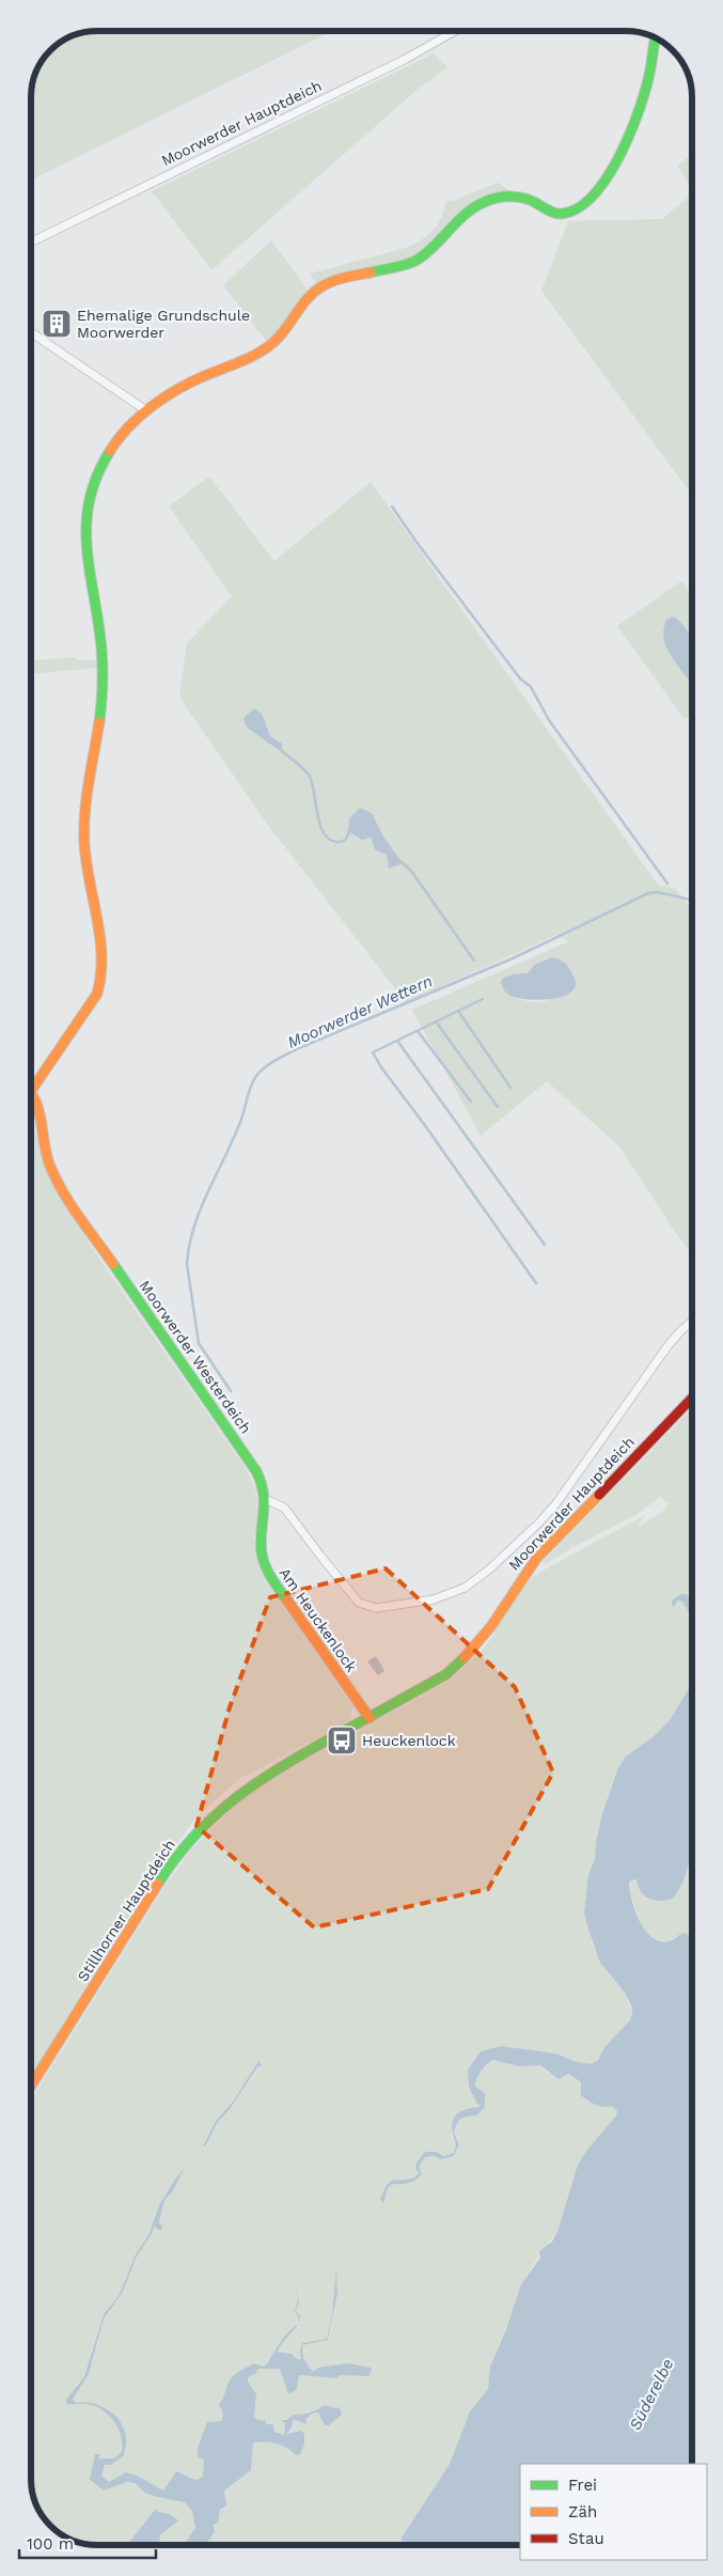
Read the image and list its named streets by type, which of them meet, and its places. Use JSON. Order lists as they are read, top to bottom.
{
  "streets": {
    "street": [
      "Moorwerder Hauptdeich",
      "Moorwerder Westerdeich",
      "Am Heuckenlock",
      "Stillhorner Hauptdeich"
    ]
  },
  "crossings": [
    ["Moorwerder Hauptdeich", "Am Heuckenlock"],
    ["Moorwerder Hauptdeich", "Stillhorner Hauptdeich"],
    ["Moorwerder Westerdeich", "Am Heuckenlock"],
    ["Am Heuckenlock", "Stillhorner Hauptdeich"]
  ],
  "water": ["Moorwerder Wettern", "Süderelbe"],
  "places": {
    "building": ["Ehemalige Grundschule Moorwerder"],
    "bus stop": ["Heuckenlock"]
  },
  "legend": ["Frei", "Zäh", "Stau"],
  "scale_bar": "100 m"
}
